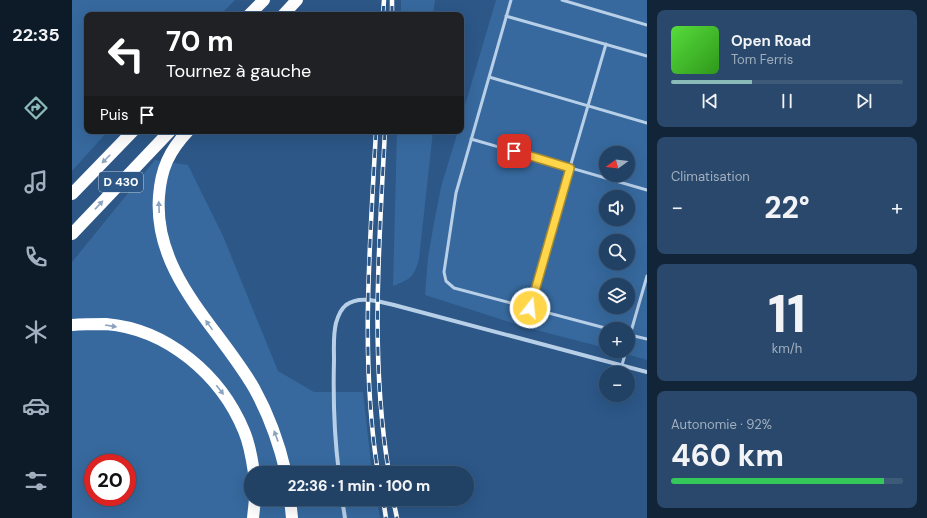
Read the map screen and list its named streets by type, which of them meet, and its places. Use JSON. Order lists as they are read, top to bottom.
{
  "streets": {
    "highway": ["D 430"]
  },
  "north": "left",
  "page": {
    "tabs": "22:35",
    "turn": ["70 m", "Tournez à gauche"],
    "song": ["Open Road", "Tom Ferris"],
    "then": "Puis",
    "tile": [
      "Climatisation",
      ["11", "km/h"],
      ["Autonomie · 92%", "460 km"]
    ],
    "map_buttons": ["+", "−"],
    "heat": ["−", "22°", "+"],
    "limit": "20",
    "trip": "22:36 · 1 min · 100 m"
  }
}
